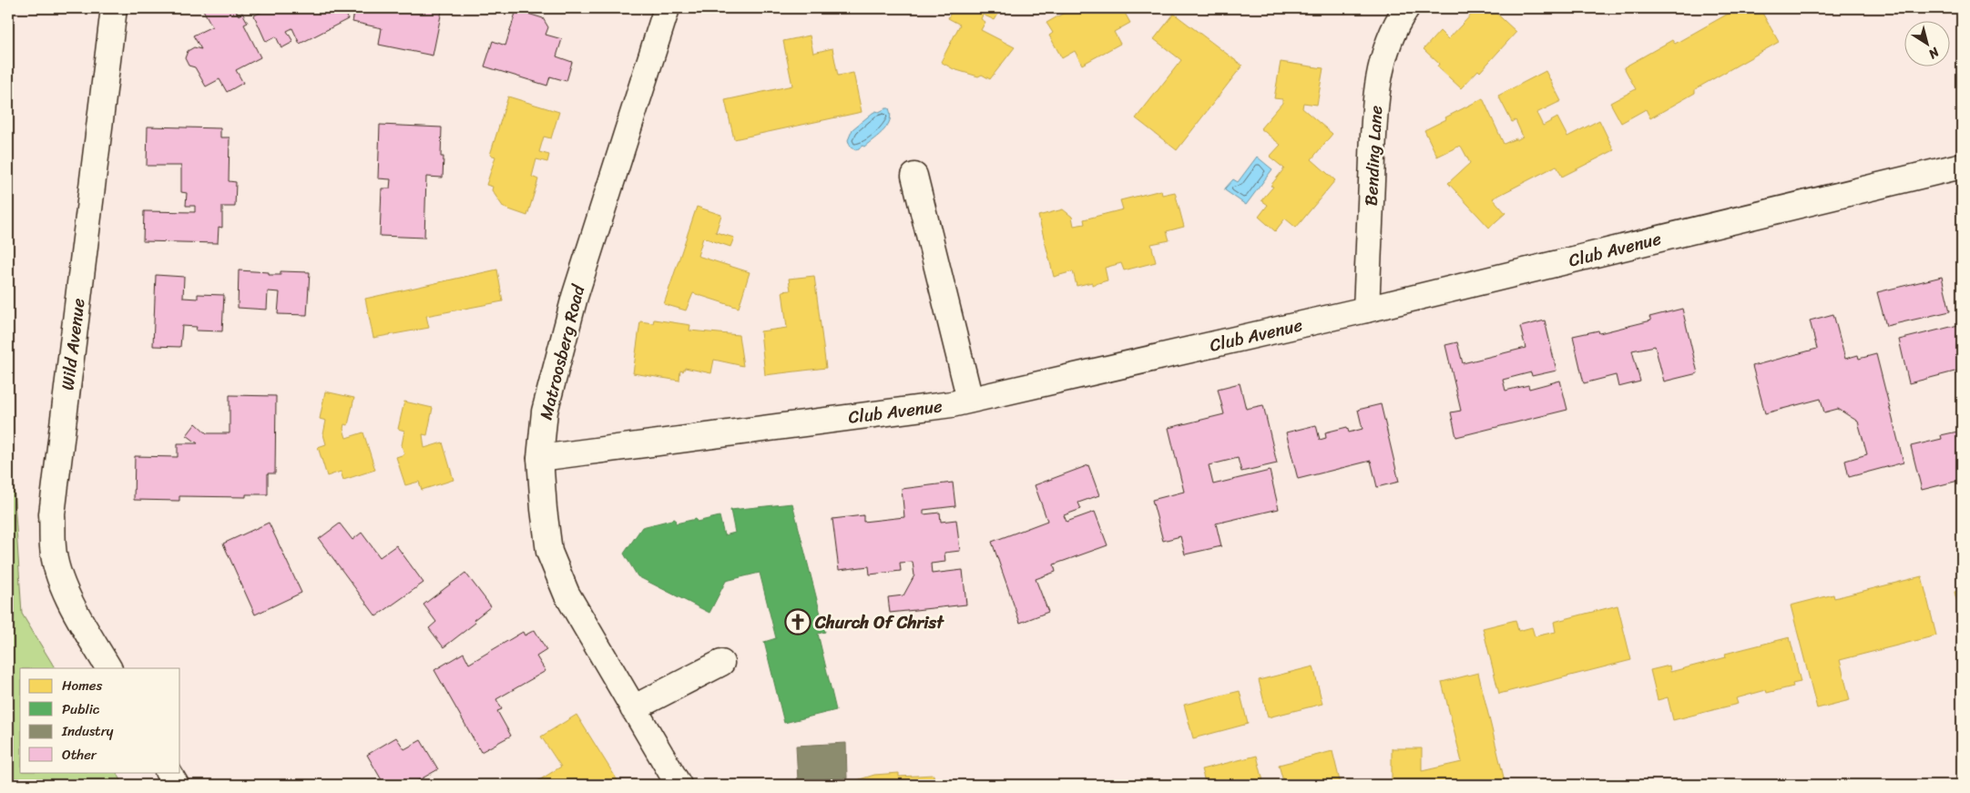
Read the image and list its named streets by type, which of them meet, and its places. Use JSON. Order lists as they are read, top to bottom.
{
  "streets": {
    "street": [
      "Bending Lane",
      "Club Avenue",
      "Wild Avenue",
      "Matroosberg Road"
    ]
  },
  "crossings": [
    ["Bending Lane", "Club Avenue"],
    ["Club Avenue", "Matroosberg Road"]
  ],
  "places": {
    "church": ["Church Of Christ"]
  },
  "legend": [
    "Homes",
    "Public",
    "Industry",
    "Other"
  ],
  "north": "bottom right"
}
